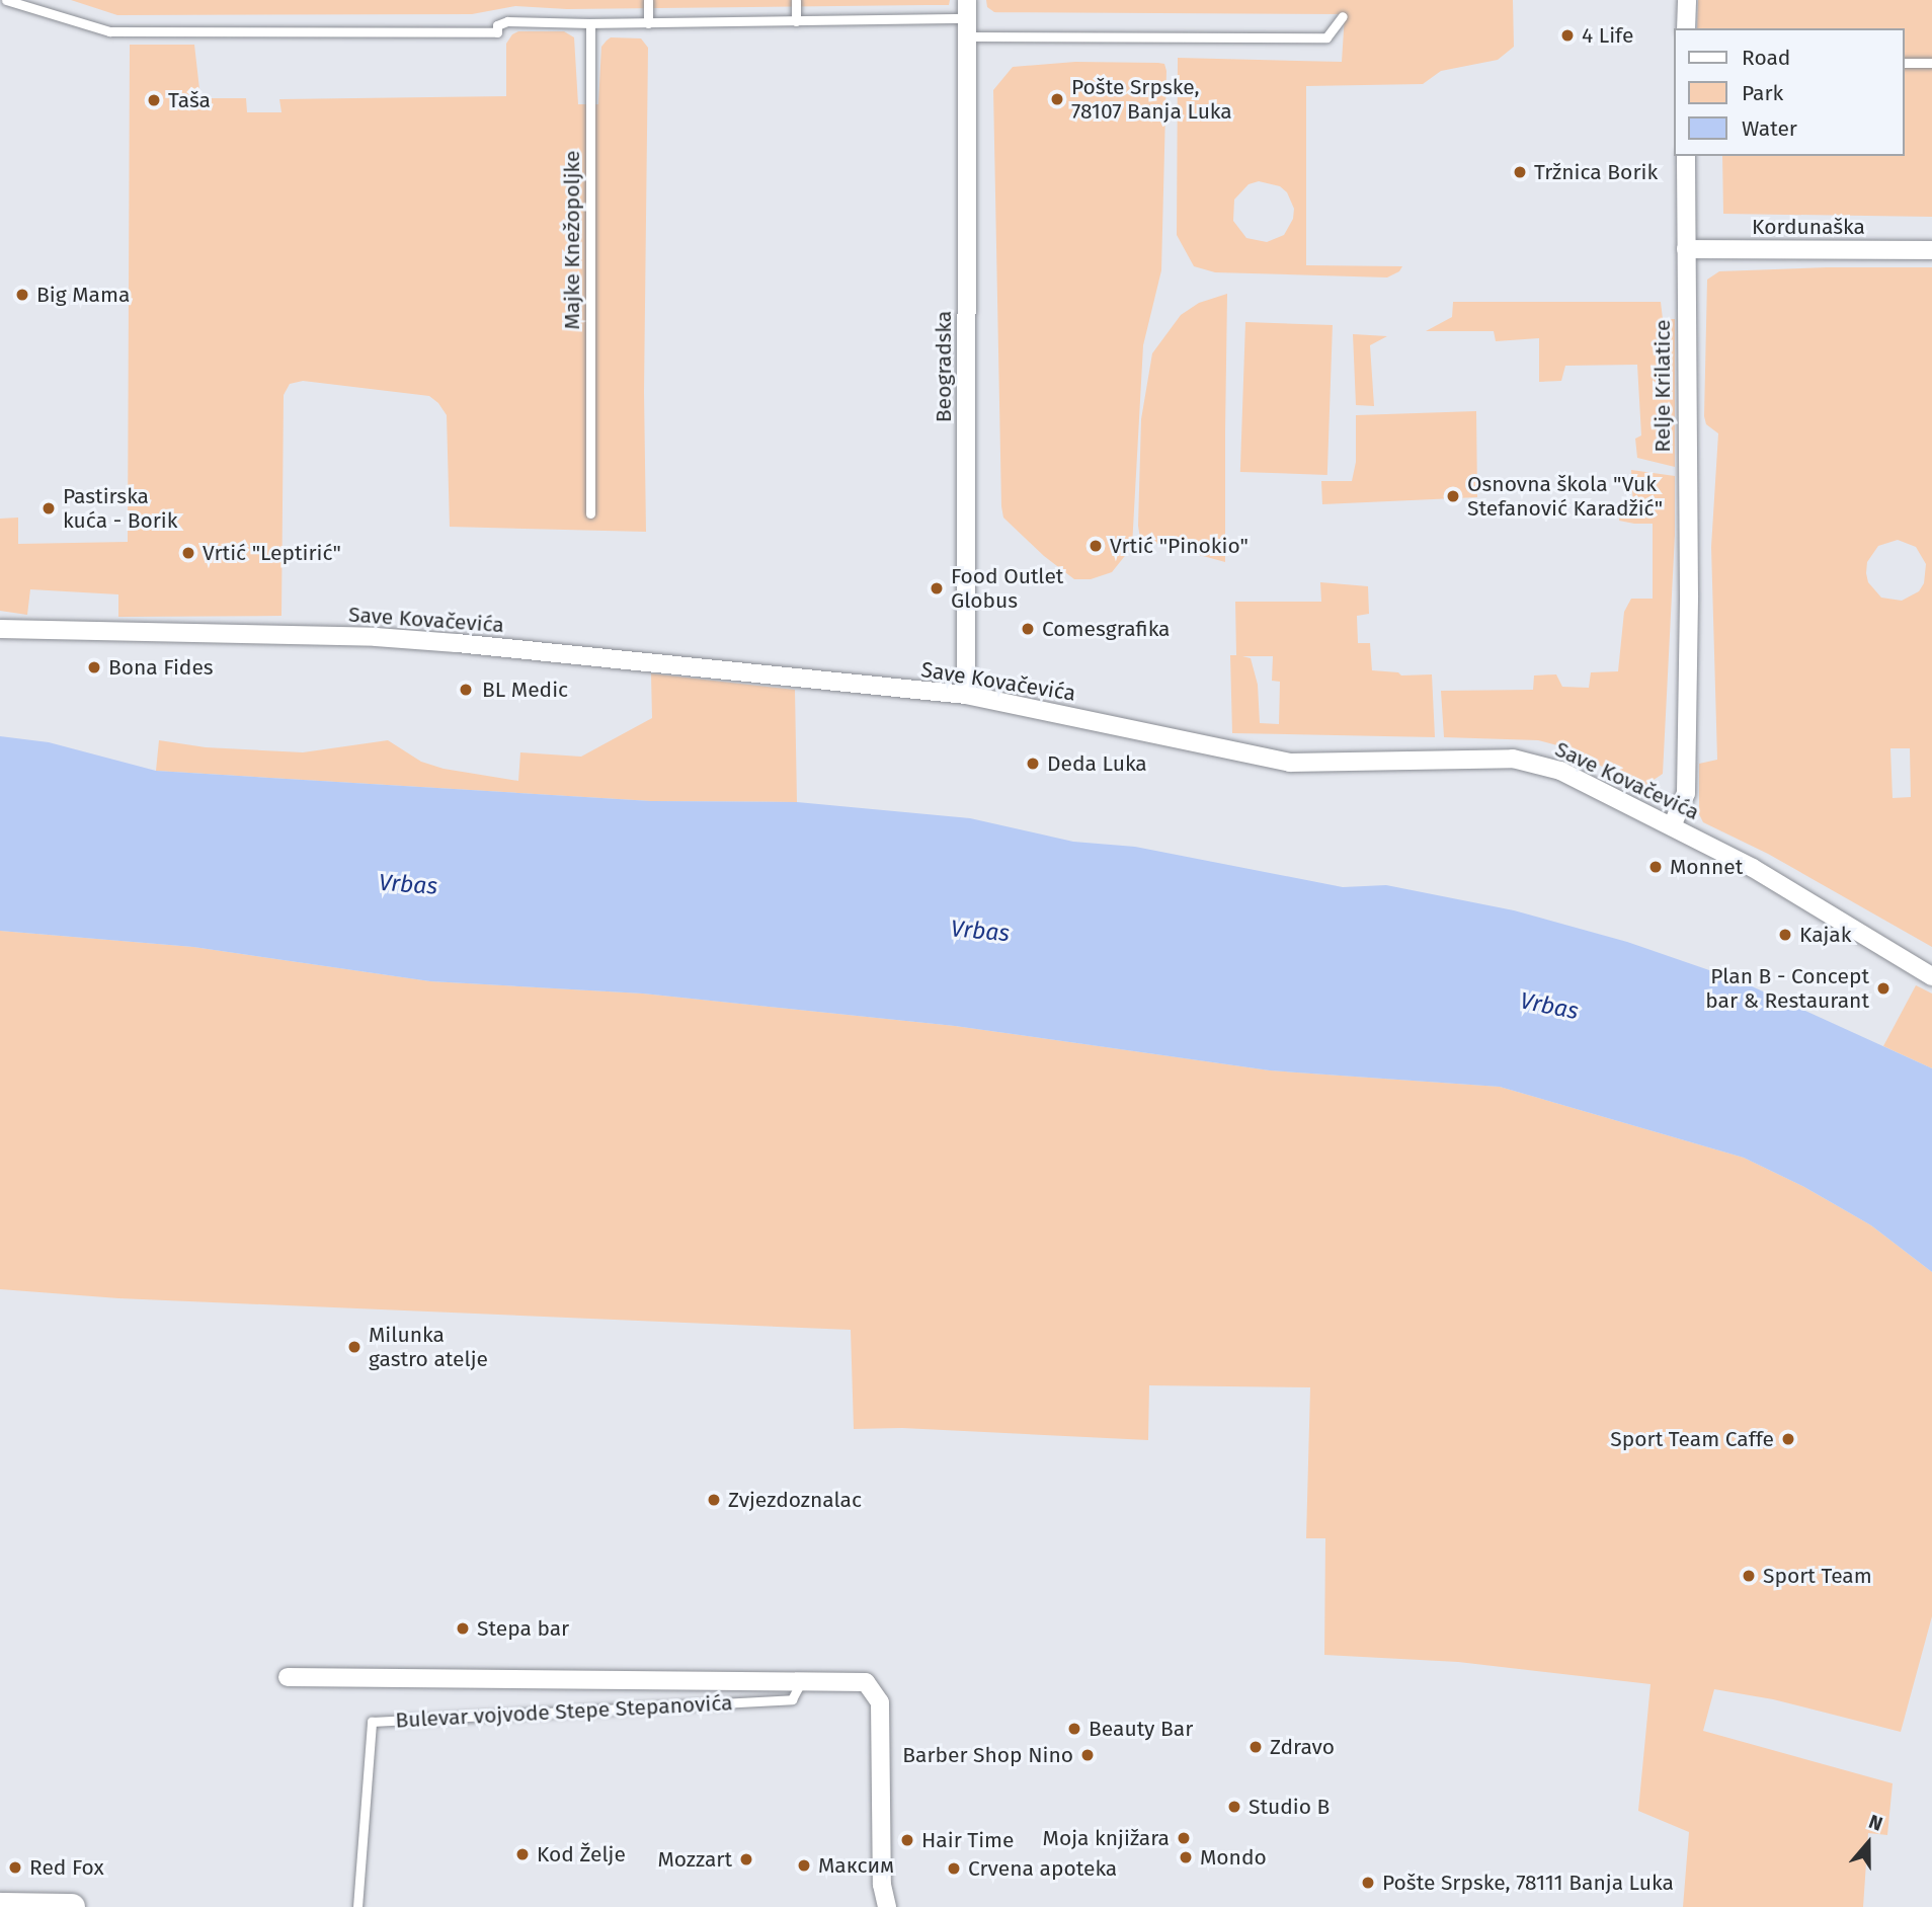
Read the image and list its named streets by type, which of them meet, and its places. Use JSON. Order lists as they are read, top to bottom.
{
  "streets": {
    "street": [
      "Kordunaška",
      "Beogradska",
      "Relje Krilatice",
      "Save Kovačevića",
      "Bulevar vojvode Stepe Stepanovića"
    ],
    "lane": ["Majke Knežopoljke"]
  },
  "crossings": [
    ["Kordunaška", "Relje Krilatice"],
    ["Beogradska", "Save Kovačevića"],
    ["Relje Krilatice", "Save Kovačevića"]
  ],
  "water": ["Vrbas"],
  "places": [
    "4 Life",
    "Pošte Srpske, 78107 Banja Luka",
    "Taša",
    "Tržnica Borik",
    "Big Mama",
    "Osnovna škola \"Vuk Stefanović Karadžić\"",
    "Pastirska kuća - Borik",
    "Vrtić \"Pinokio\"",
    "Vrtić \"Leptirić\"",
    "Food Outlet Globus",
    "Comesgrafika",
    "Bona Fides",
    "BL Medic",
    "Deda Luka",
    "Monnet",
    "Kajak",
    "Plan B - Concept bar & Restaurant",
    "Milunka gastro atelje",
    "Sport Team Caffe",
    "Zvjezdoznalac",
    "Sport Team",
    "Stepa bar",
    "Beauty Bar",
    "Zdravo",
    "Barber Shop Nino",
    "Studio B",
    "Moja knjižara",
    "Hair Time",
    "Kod Želje",
    "Mondo",
    "Mozzart",
    "Максим",
    "Red Fox",
    "Crvena apoteka",
    "Pošte Srpske, 78111 Banja Luka"
  ],
  "legend": ["Road", "Park", "Water"],
  "north": "top"
}
